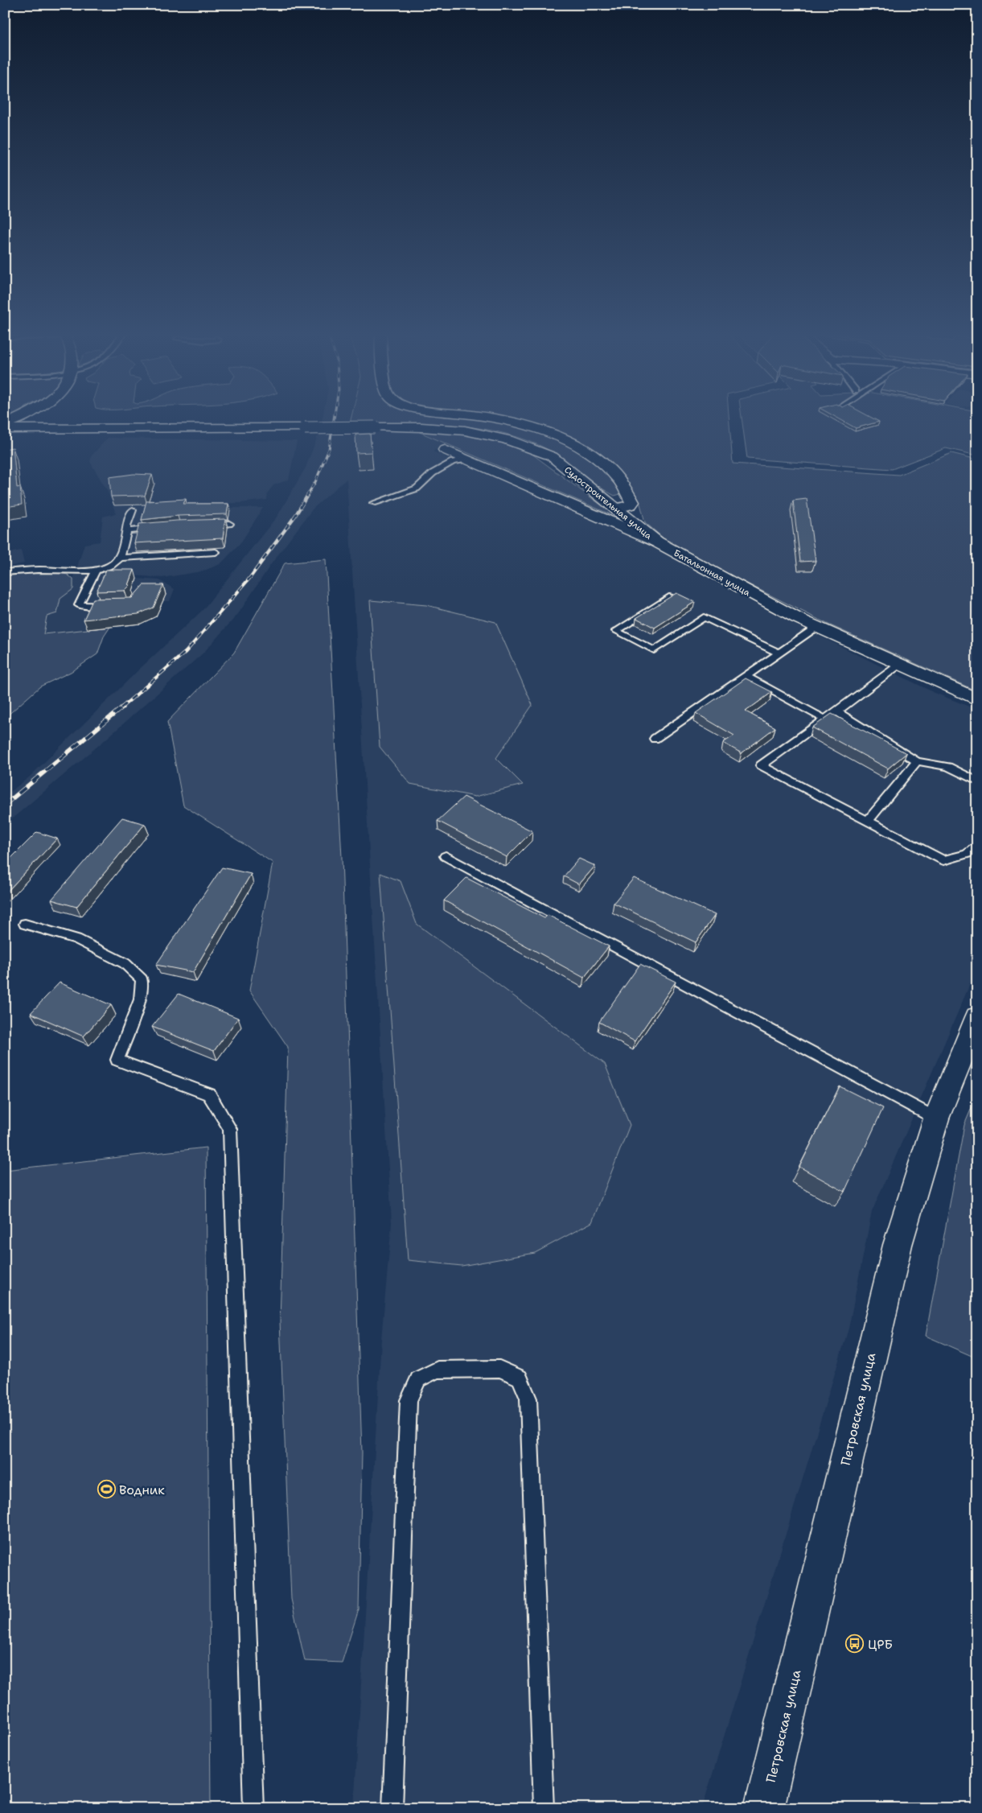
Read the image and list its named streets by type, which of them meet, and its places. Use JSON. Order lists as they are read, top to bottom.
{
  "streets": {
    "street": ["Судостроительная улица", "Батальонная улица", "Петровская улица"]
  },
  "crossings": [
    ["Судостроительная улица", "Батальонная улица"]
  ],
  "places": {
    "sports": ["Водник"],
    "bus stop": ["ЦРБ"]
  }
}
